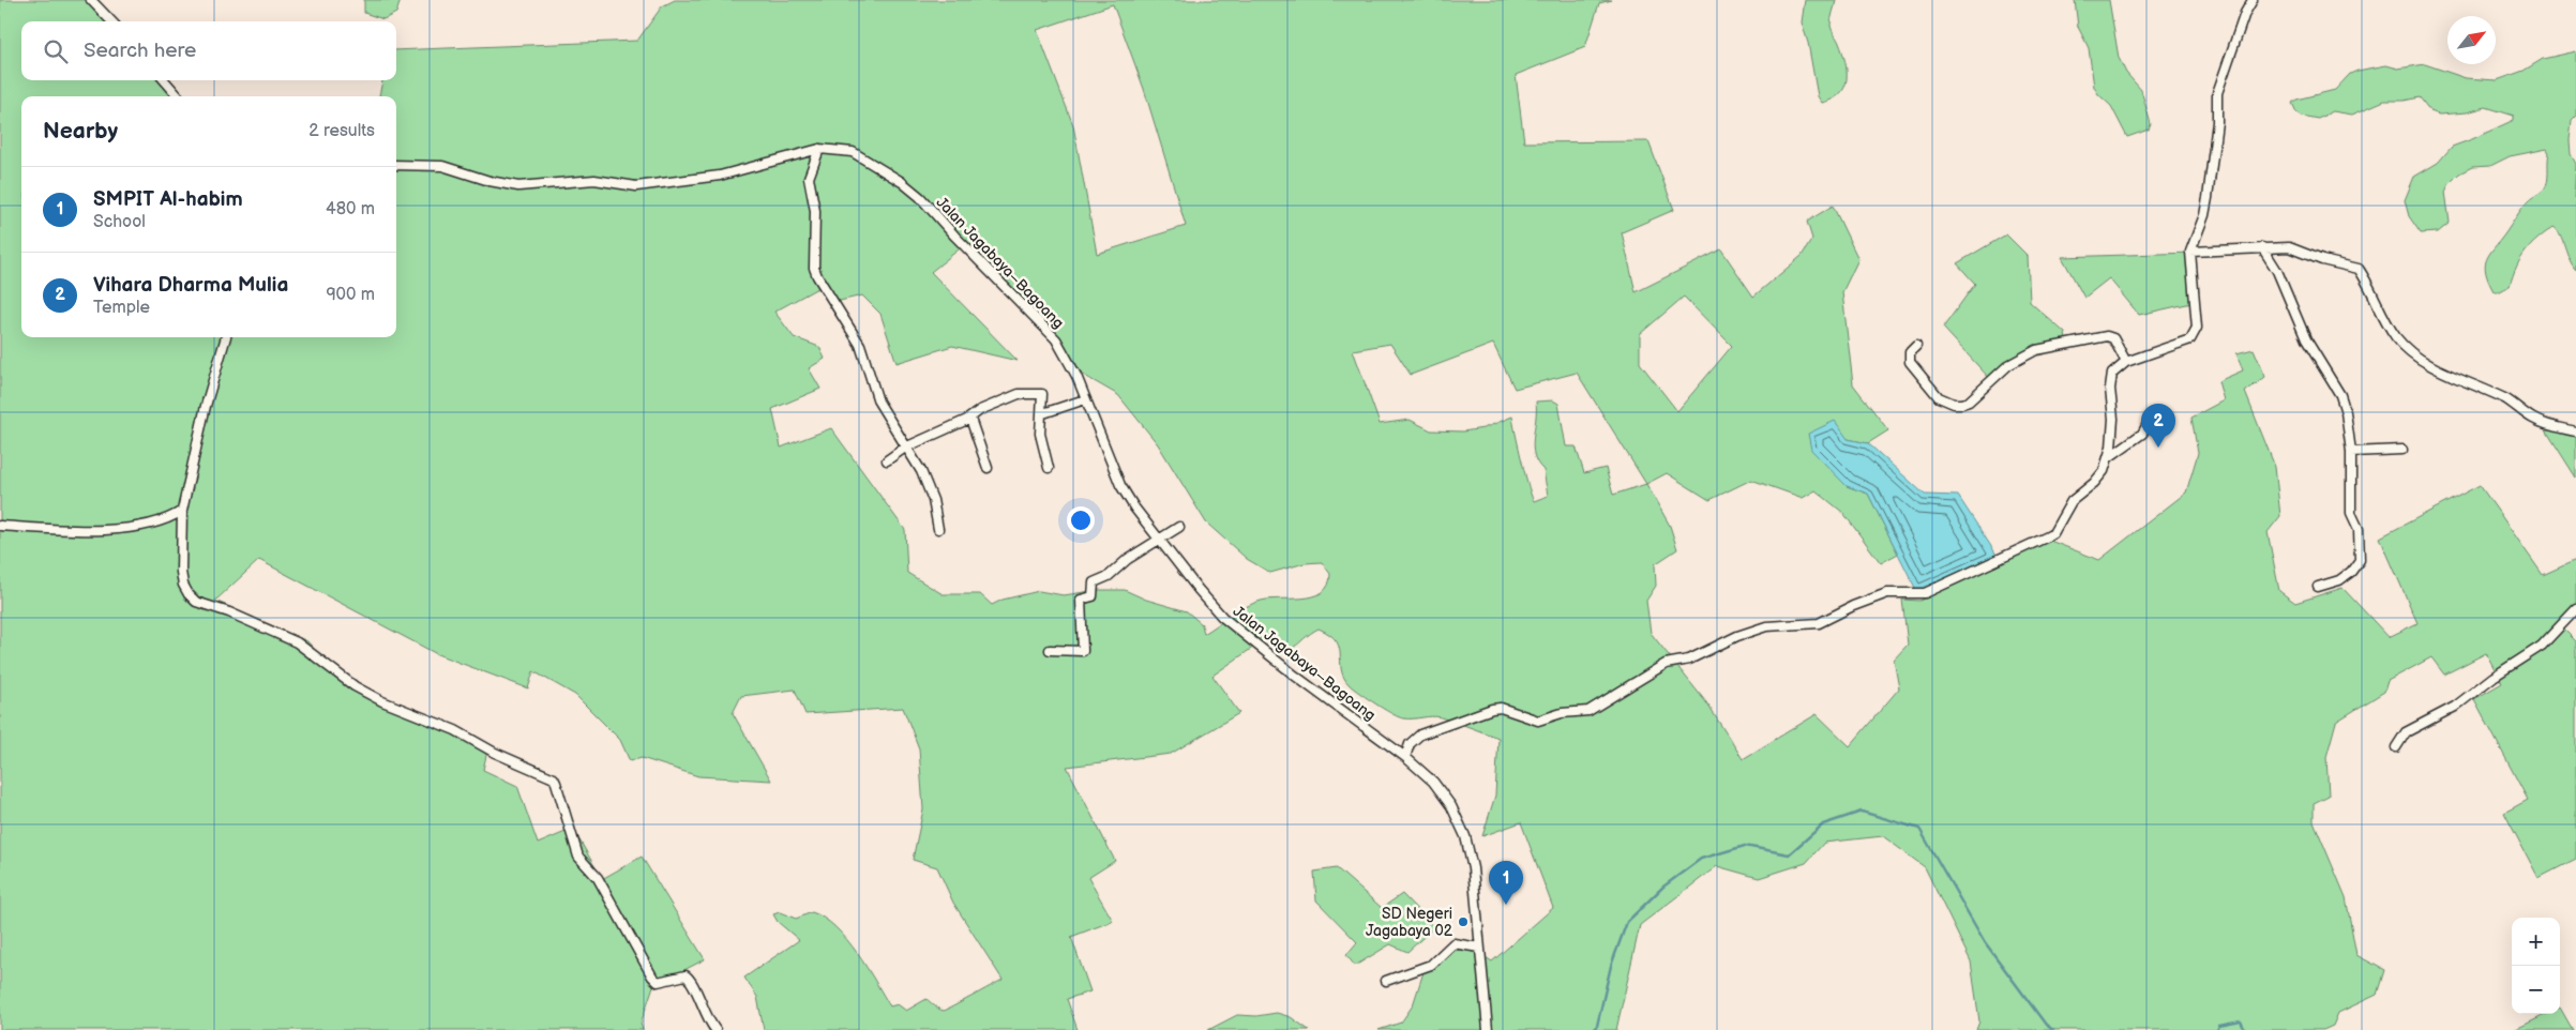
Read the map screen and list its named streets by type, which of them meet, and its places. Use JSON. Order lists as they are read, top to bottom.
{
  "streets": {
    "street": ["Jalan Jagabaya–Bagoang"]
  },
  "places": ["SD Negeri Jagabaya 02"],
  "north": "top right",
  "page": {
    "search": "Search here",
    "heading": ["Nearby", "2 results"],
    "list": [
      {
        "mark": "1",
        "name": "SMPIT Al-habim",
        "note": "School",
        "value": "480 m"
      },
      {
        "mark": "2",
        "name": "Vihara Dharma Mulia",
        "note": "Temple",
        "value": "900 m"
      }
    ],
    "pins": ["2", "1"],
    "map_buttons": ["+", "−"]
  }
}
